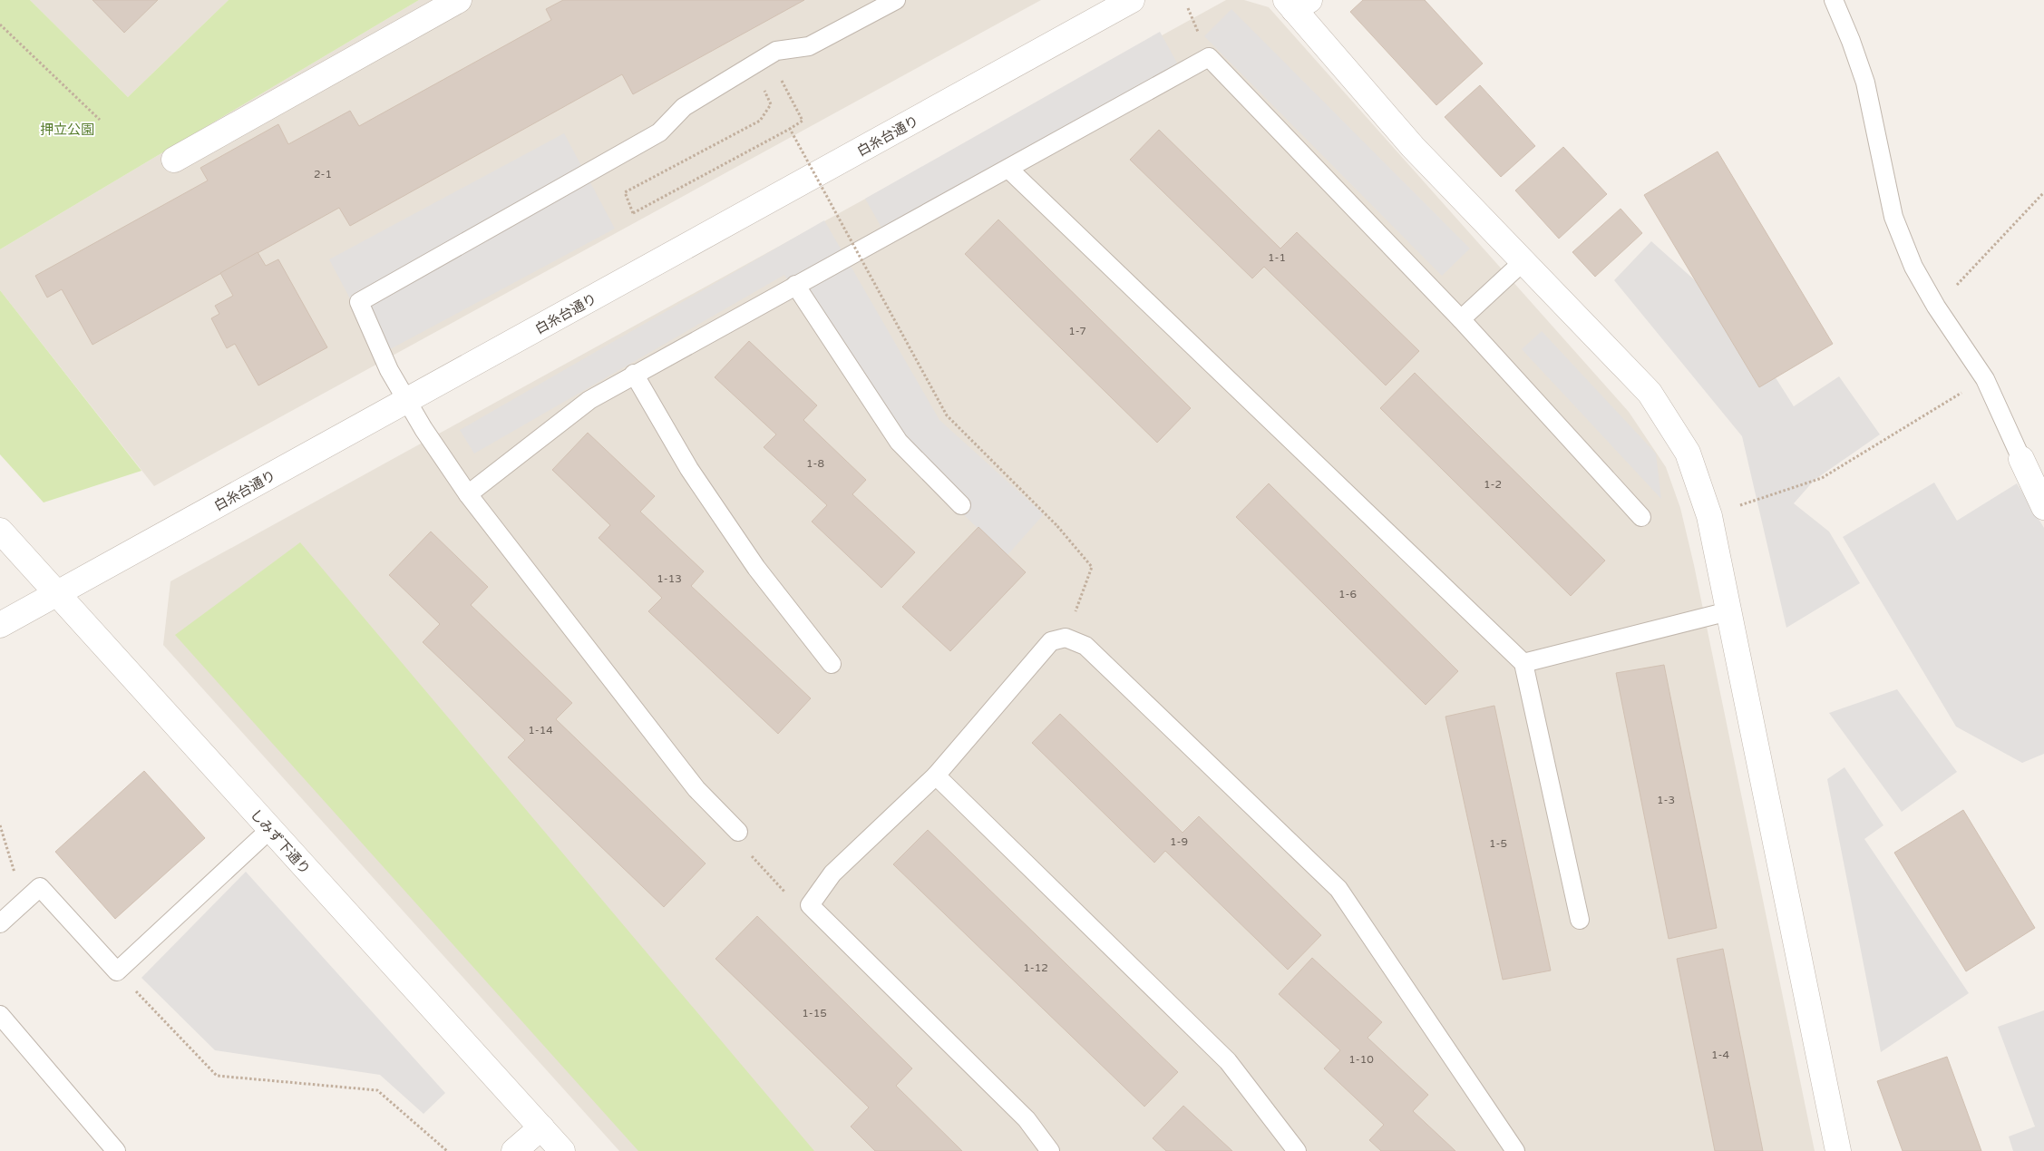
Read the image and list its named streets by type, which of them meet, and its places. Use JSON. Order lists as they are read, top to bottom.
{
  "streets": {
    "street": ["白糸台通り", "しみず下通り"]
  },
  "crossings": [
    ["白糸台通り", "しみず下通り"]
  ],
  "parks": ["押立公園"],
  "house_numbers": [
    "2-1",
    "1-1",
    "1-7",
    "1-8",
    "1-2",
    "1-13",
    "1-6",
    "1-14",
    "1-3",
    "1-9",
    "1-5",
    "1-12",
    "1-15",
    "1-4",
    "1-10"
  ]
}
